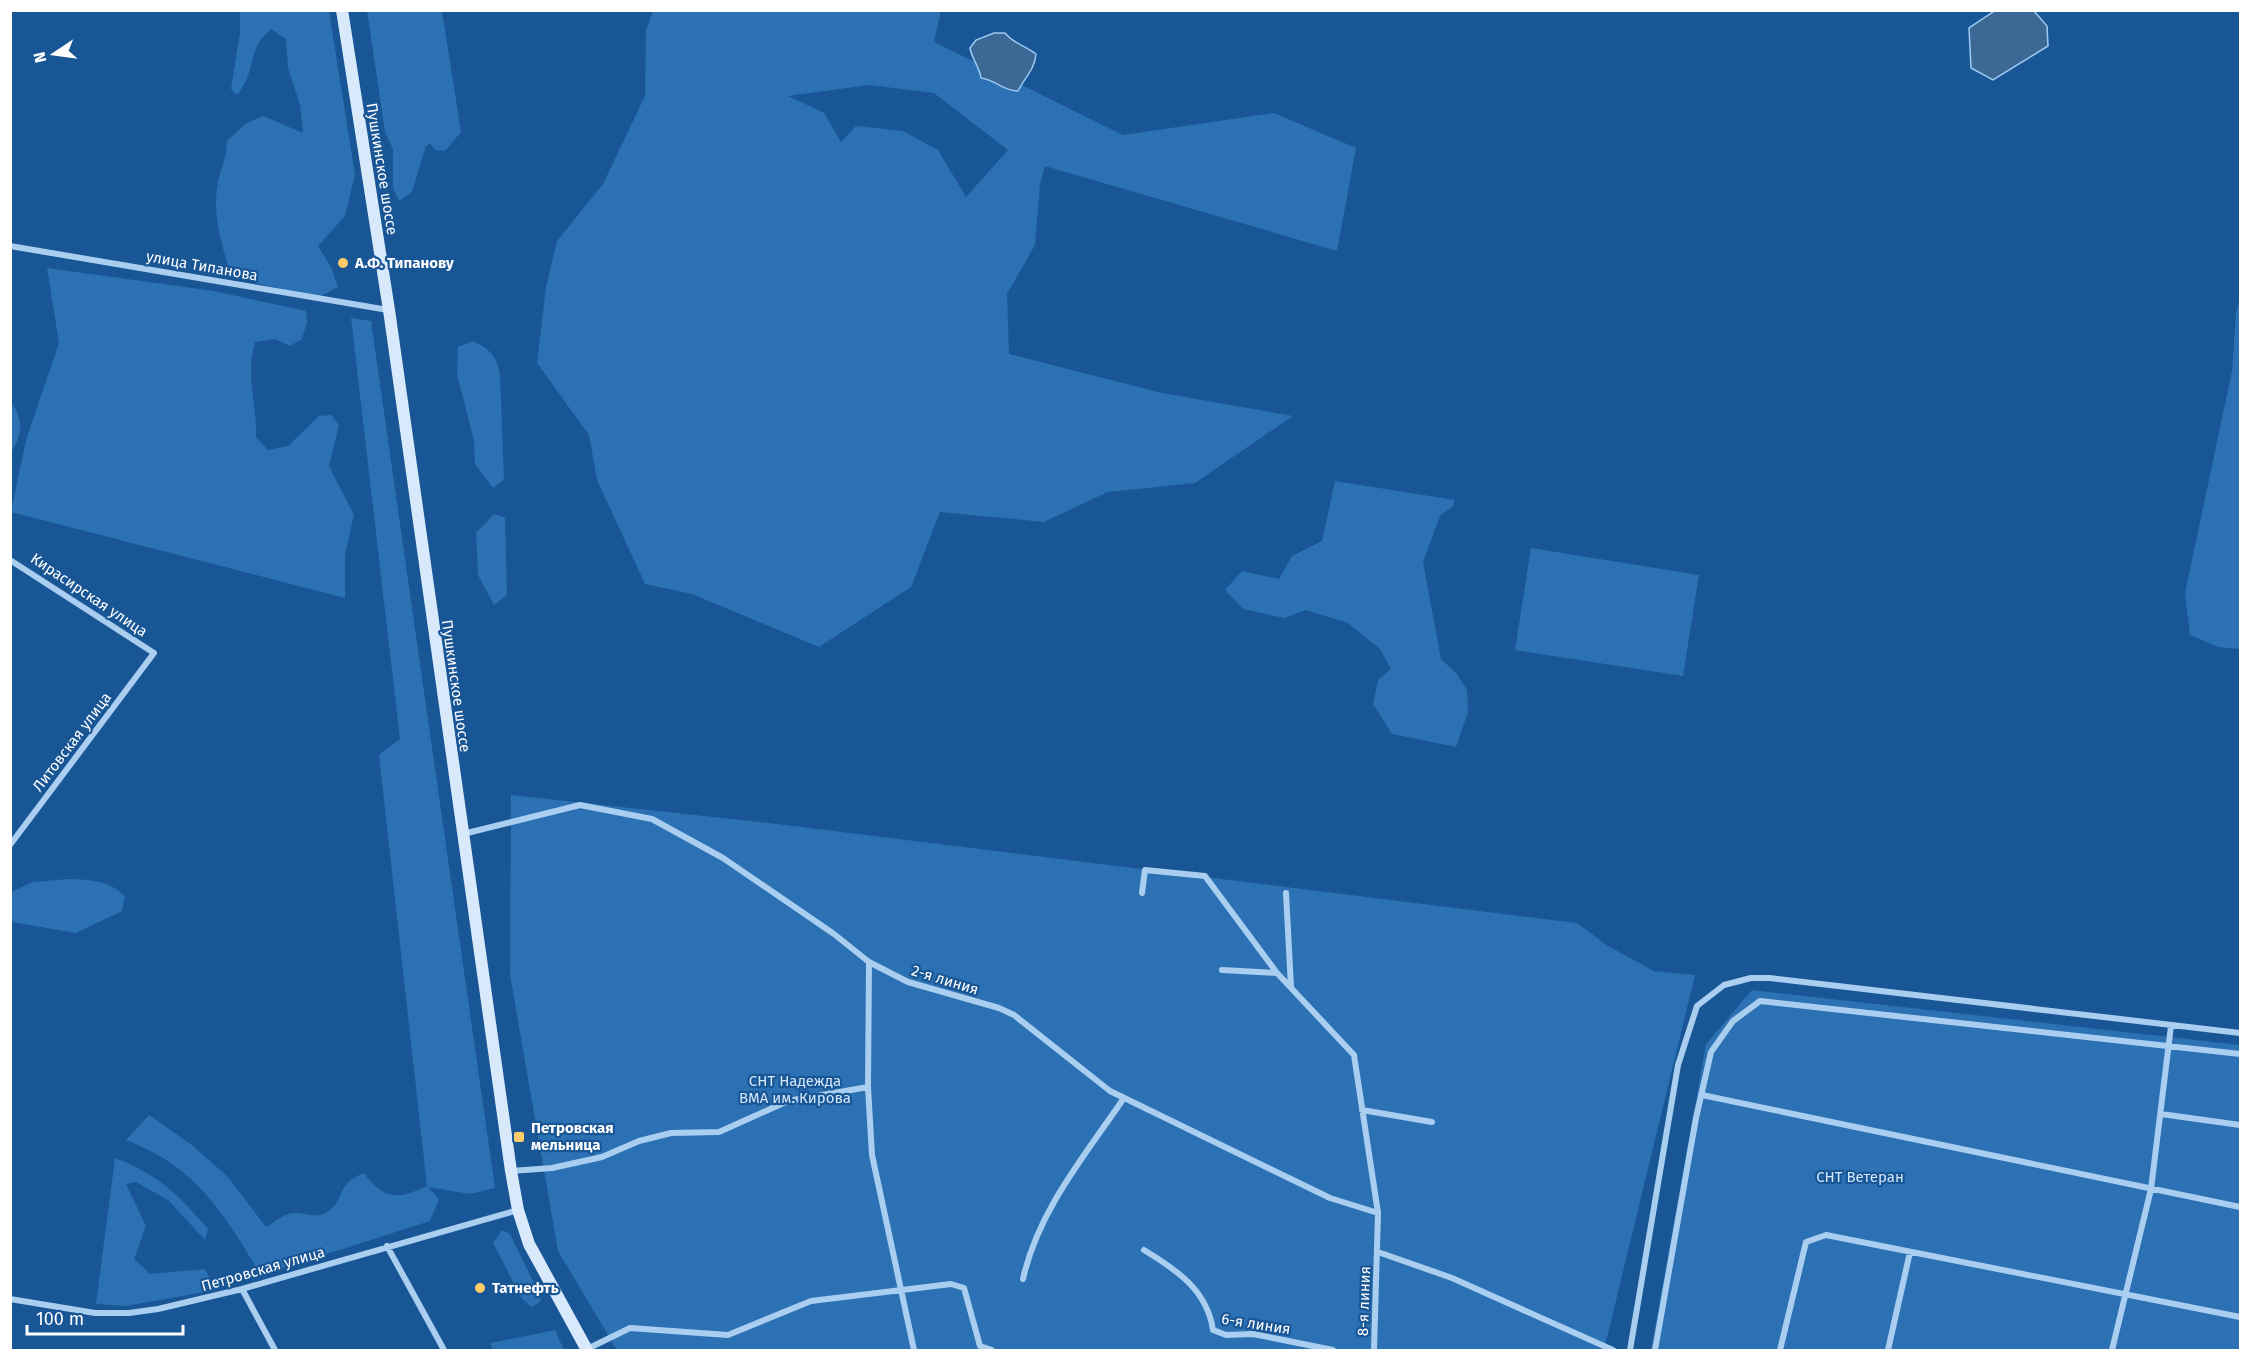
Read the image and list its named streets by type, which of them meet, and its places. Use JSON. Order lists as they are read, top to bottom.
{
  "streets": {
    "main road": ["Пушкинское шоссе"],
    "street": [
      "улица Типанова",
      "Кирасирская улица",
      "Литовская улица",
      "2-я линия",
      "Петровская улица",
      "8-я линия",
      "6-я линия"
    ]
  },
  "crossings": [
    ["Пушкинское шоссе", "улица Типанова"],
    ["Пушкинское шоссе", "2-я линия"],
    ["Пушкинское шоссе", "Петровская улица"],
    ["Кирасирская улица", "Литовская улица"]
  ],
  "parks": ["СНТ Надежда ВМА им. Кирова", "СНТ Ветеран"],
  "places": {
    "other": ["А.Ф. Типанову", "Татнефть"],
    "transit": ["Петровская мельница"]
  },
  "scale_bar": "100 m",
  "north": "left"
}
